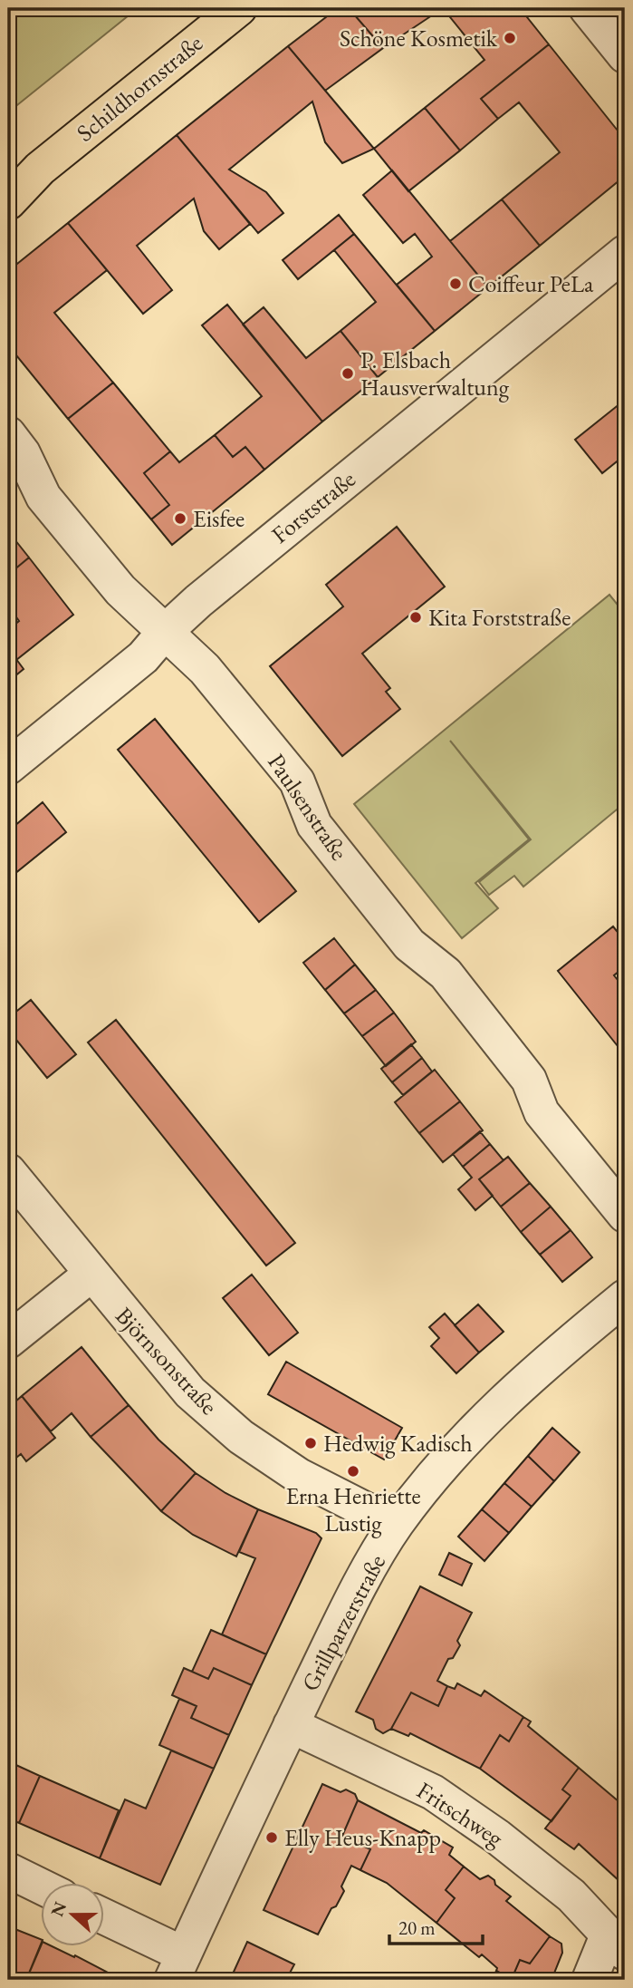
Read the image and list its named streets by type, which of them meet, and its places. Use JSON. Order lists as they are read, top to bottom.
{
  "streets": {
    "main road": ["Schildhornstraße"],
    "street": [
      "Forststraße",
      "Paulsenstraße",
      "Björnsonstraße",
      "Grillparzerstraße",
      "Fritschweg"
    ]
  },
  "crossings": [
    ["Forststraße", "Paulsenstraße"],
    ["Björnsonstraße", "Grillparzerstraße"],
    ["Grillparzerstraße", "Fritschweg"]
  ],
  "places": [
    "Schöne Kosmetik",
    "Coiffeur PeLa",
    "P. Elsbach Hausverwaltung",
    "Eisfee",
    "Kita Forststraße",
    "Hedwig Kadisch",
    "Erna Henriette Lustig",
    "Elly Heus-Knapp"
  ],
  "scale_bar": "20 m",
  "north": "left"
}
